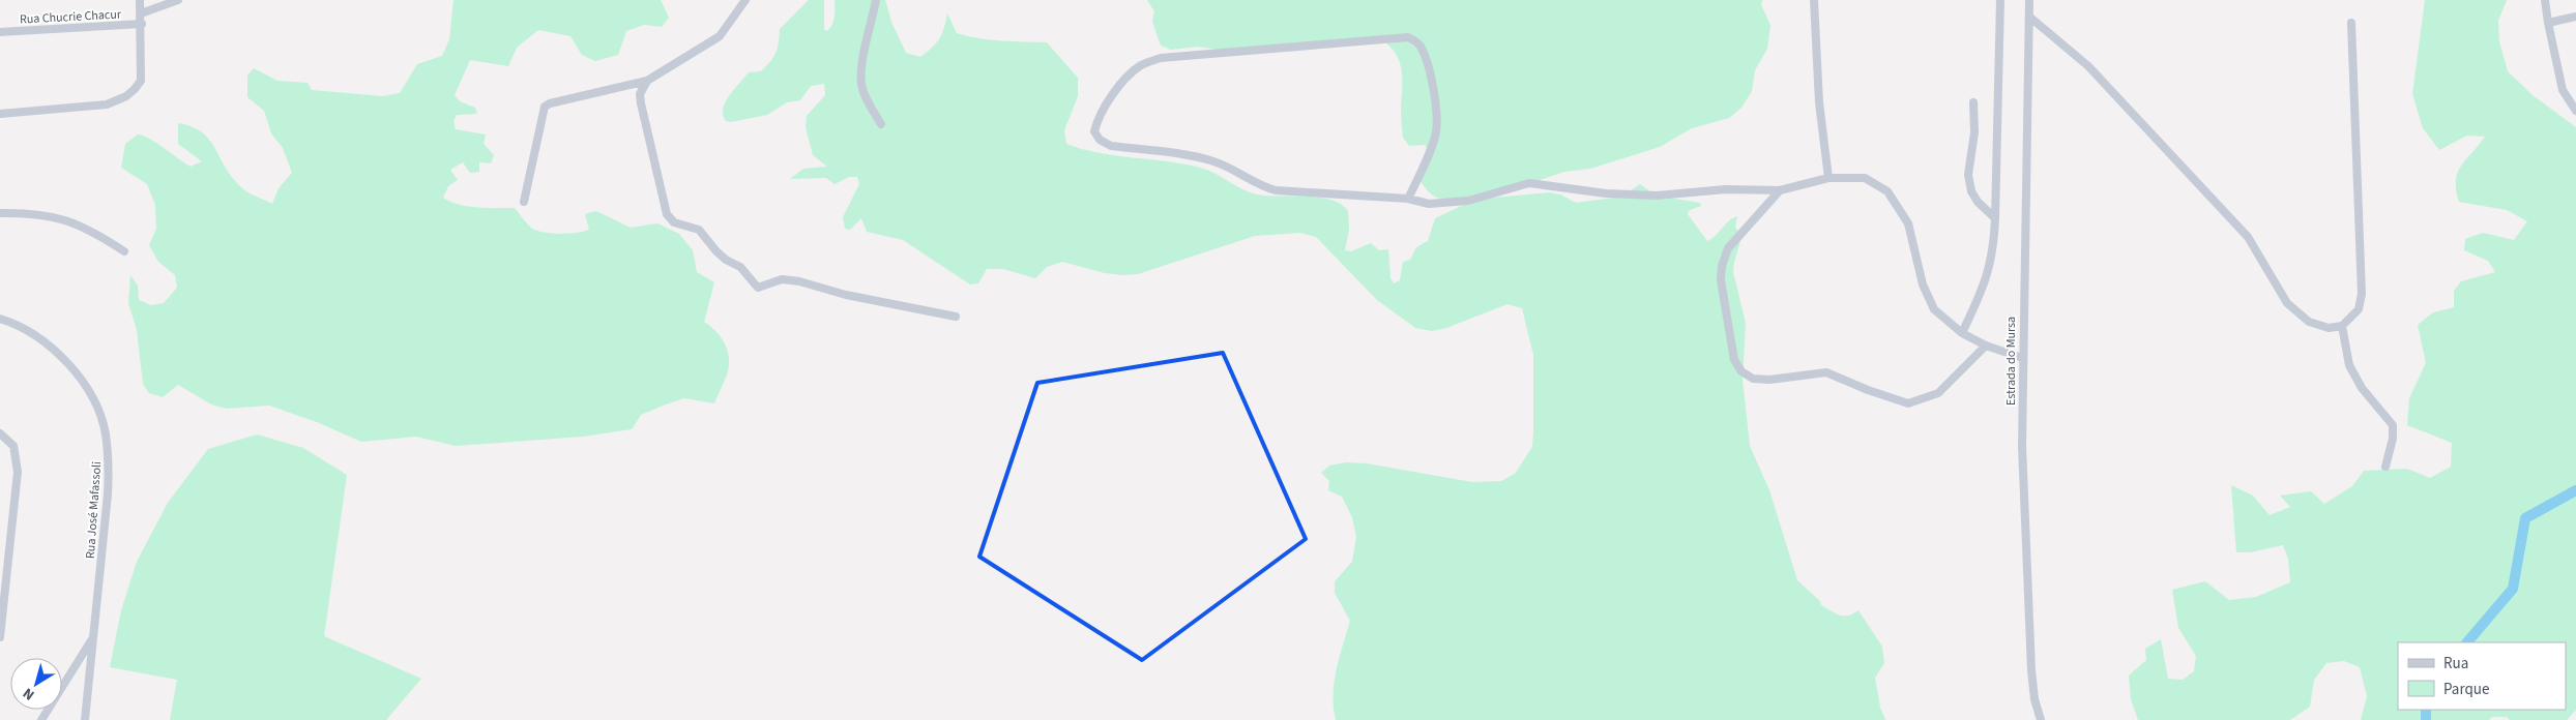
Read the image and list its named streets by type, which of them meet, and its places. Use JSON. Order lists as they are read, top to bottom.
{
  "streets": {
    "street": ["Rua Chucrie Chacur", "Estrada do Mursa", "Rua José Mafassoli"]
  },
  "legend": ["Rua", "Parque"],
  "north": "bottom left"
}
